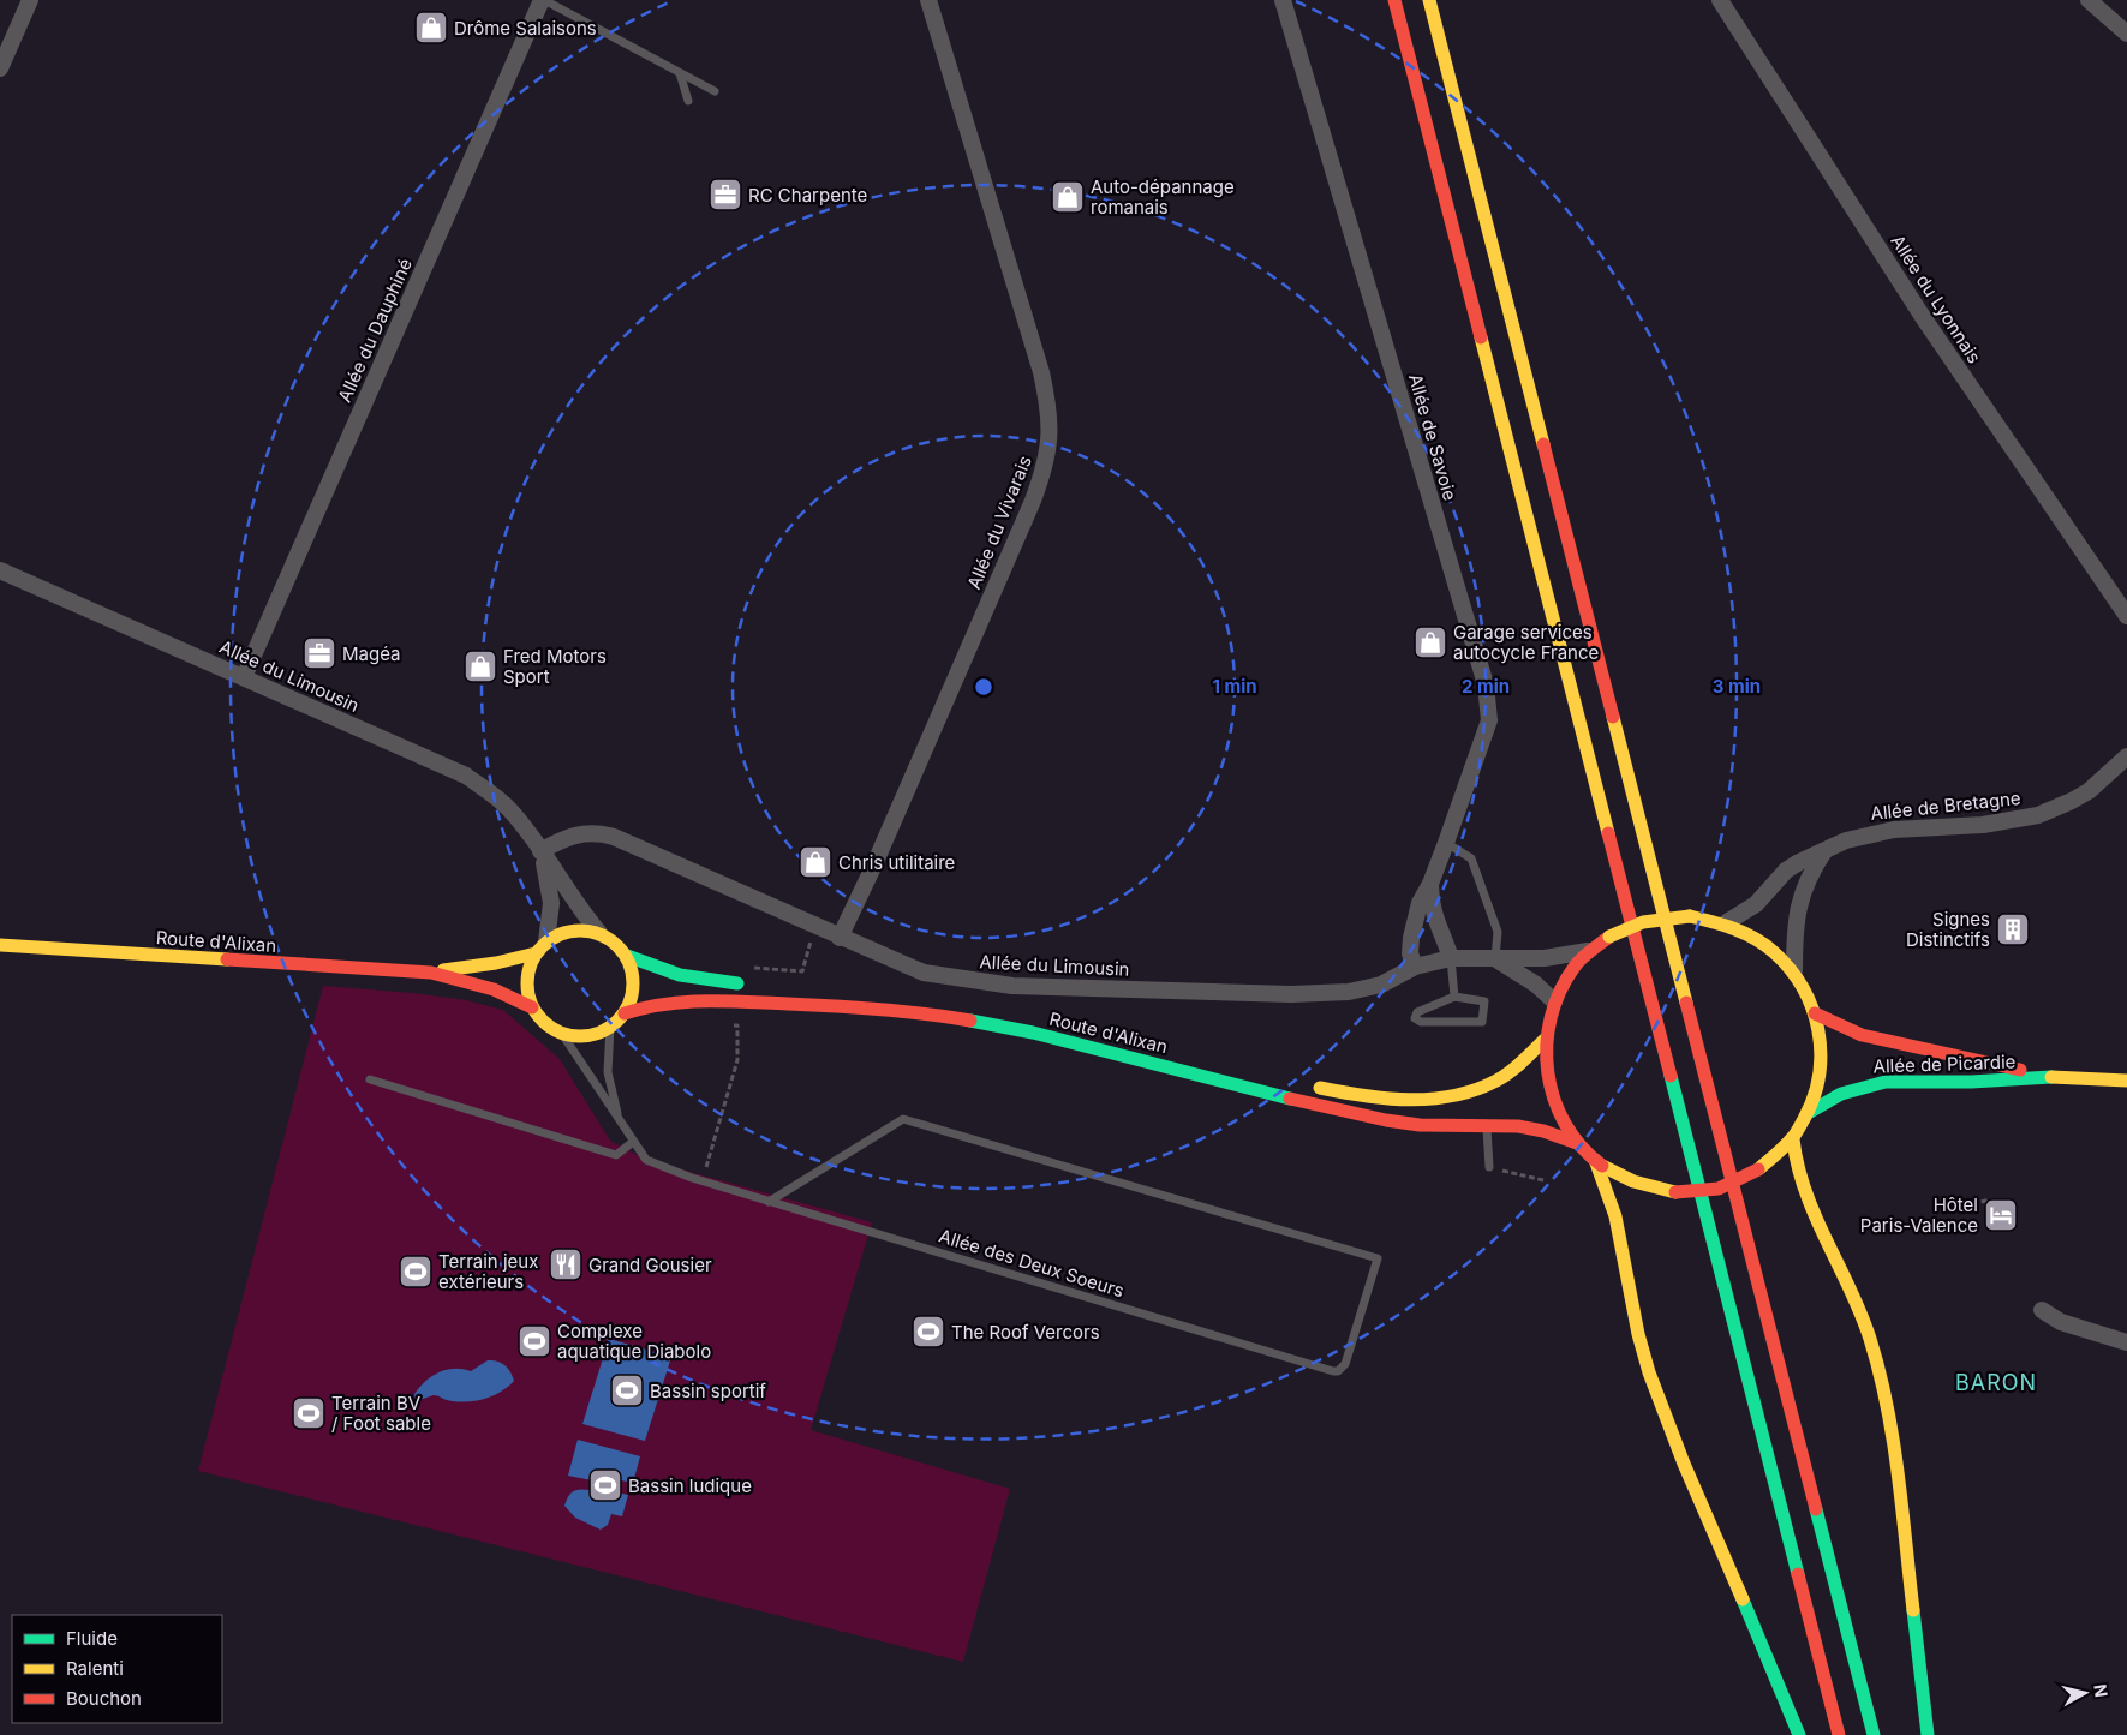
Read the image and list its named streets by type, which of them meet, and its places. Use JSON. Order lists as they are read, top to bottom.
{
  "streets": {
    "main road": ["Route d'Alixan", "Allée de Picardie"],
    "street": [
      "Allée du Lyonnais",
      "Allée du Dauphiné",
      "Allée de Savoie",
      "Allée du Vivarais",
      "Allée du Limousin",
      "Allée de Bretagne"
    ],
    "lane": ["Allée des Deux Soeurs"]
  },
  "crossings": [
    ["Allée du Dauphiné", "Allée du Limousin"],
    ["Allée de Savoie", "Allée du Limousin"],
    ["Allée du Vivarais", "Allée du Limousin"],
    ["Allée du Limousin", "Route d'Alixan"],
    ["Allée du Limousin", "Allée des Deux Soeurs"],
    ["Route d'Alixan", "Allée des Deux Soeurs"]
  ],
  "districts": ["BARON"],
  "places": {
    "shop": [
      "Drôme Salaisons",
      "Auto-dépannage romanais",
      "Garage services autocycle France",
      "Fred Motors Sport",
      "Chris utilitaire"
    ],
    "office": ["RC Charpente", "Magéa"],
    "building": ["Signes Distinctifs"],
    "hotel": ["Hôtel Paris-Valence"],
    "restaurant": ["Grand Gousier"],
    "sports": [
      "Terrain jeux extérieurs",
      "The Roof Vercors",
      "Complexe aquatique Diabolo",
      "Bassin sportif",
      "Terrain BV / Foot sable",
      "Bassin ludique"
    ]
  },
  "legend": ["Fluide", "Ralenti", "Bouchon"],
  "north": "right",
  "rings": ["1 min", "2 min", "3 min"]
}
